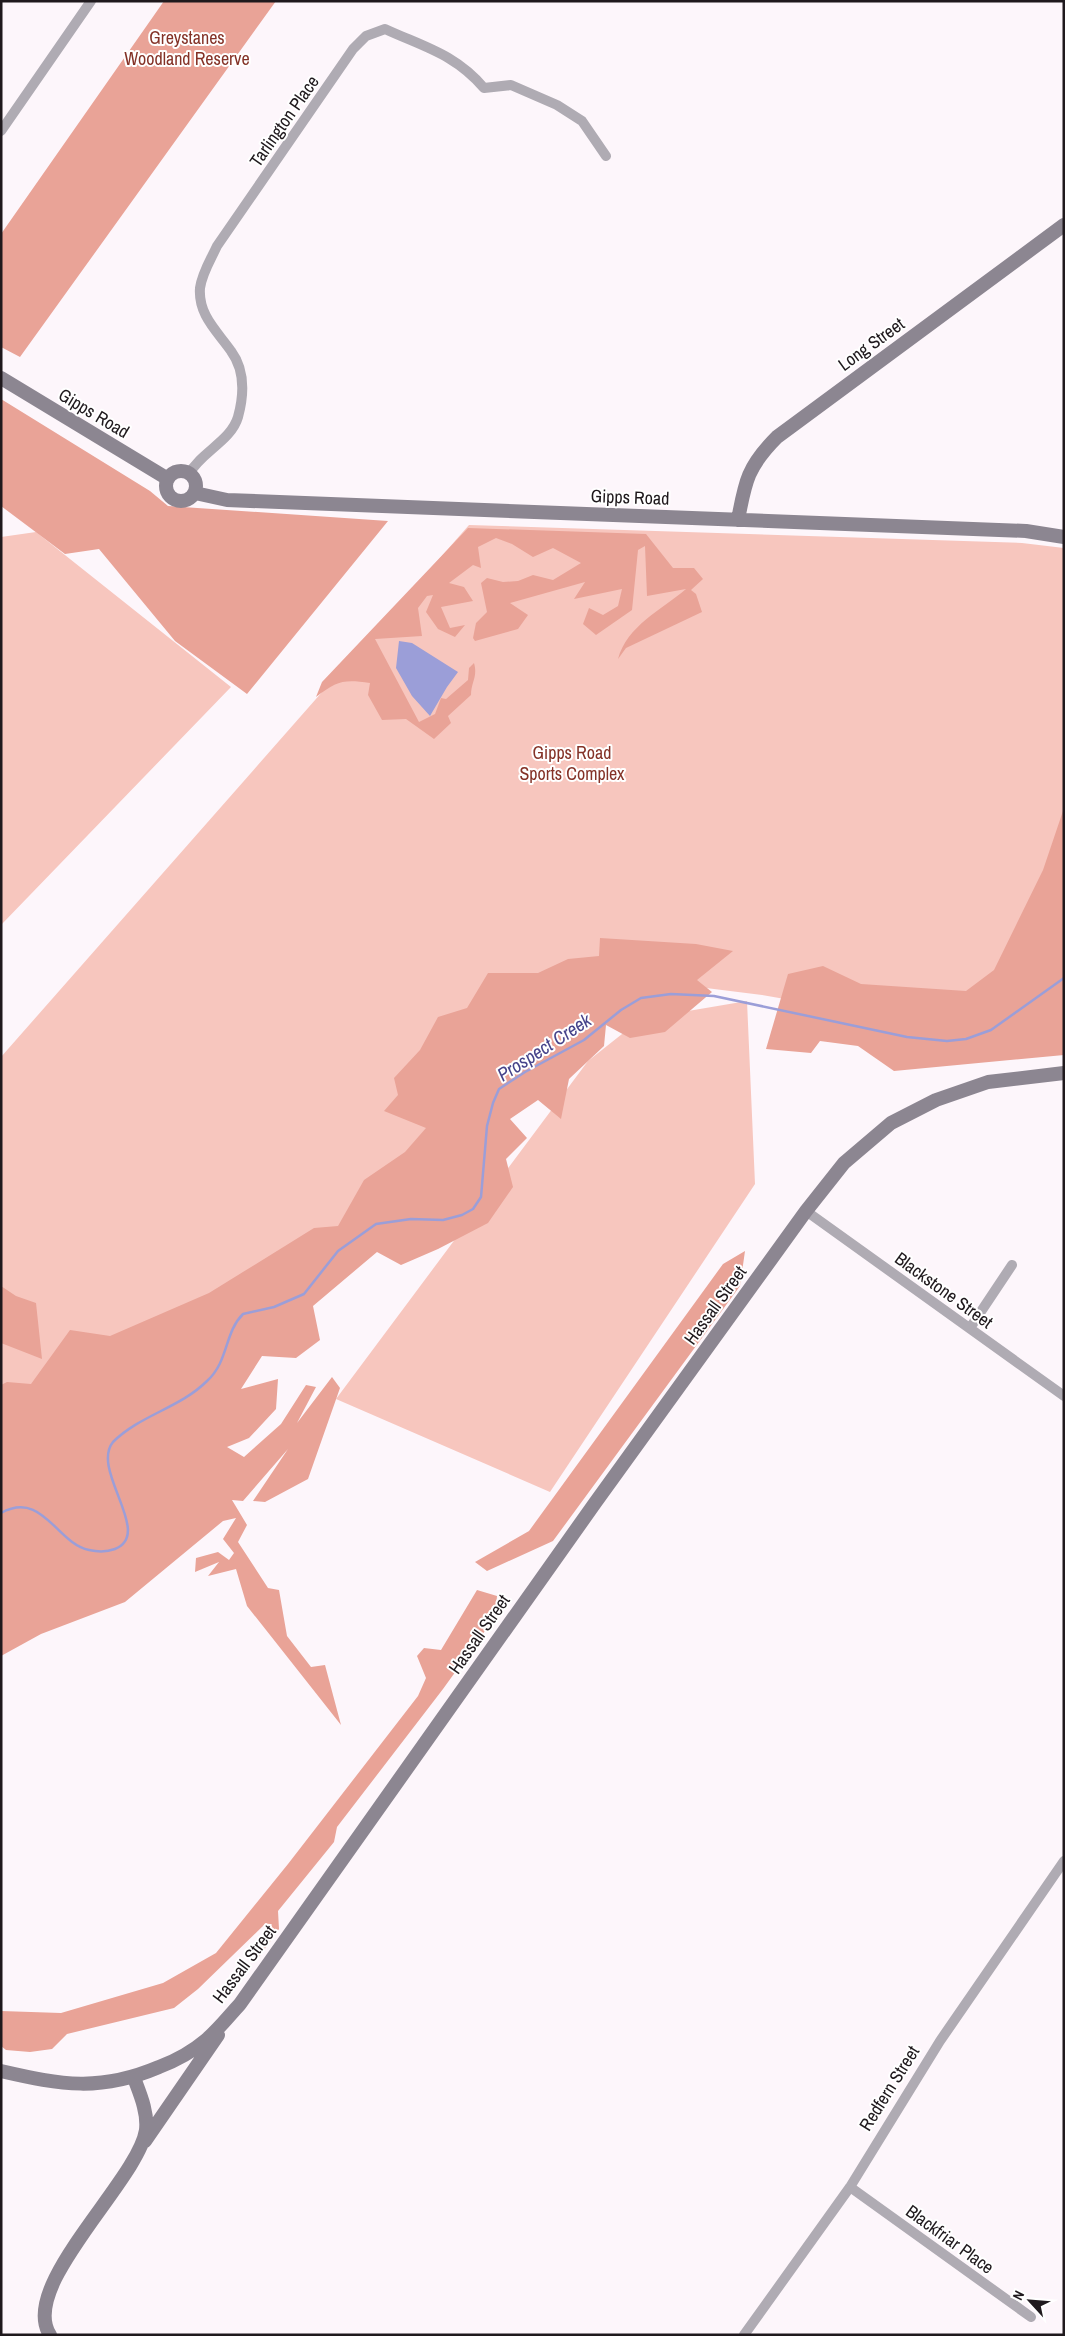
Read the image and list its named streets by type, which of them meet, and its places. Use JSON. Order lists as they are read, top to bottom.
{
  "streets": {
    "main road": ["Long Street", "Gipps Road", "Hassall Street"],
    "street": [
      "Tarlington Place",
      "Blackstone Street",
      "Redfern Street",
      "Blackfriar Place"
    ]
  },
  "crossings": [
    ["Tarlington Place", "Gipps Road"],
    ["Long Street", "Gipps Road"],
    ["Blackstone Street", "Hassall Street"],
    ["Redfern Street", "Blackfriar Place"]
  ],
  "water": ["Prospect Creek"],
  "parks": ["Greystanes Woodland Reserve", "Gipps Road Sports Complex"],
  "north": "top left"
}
